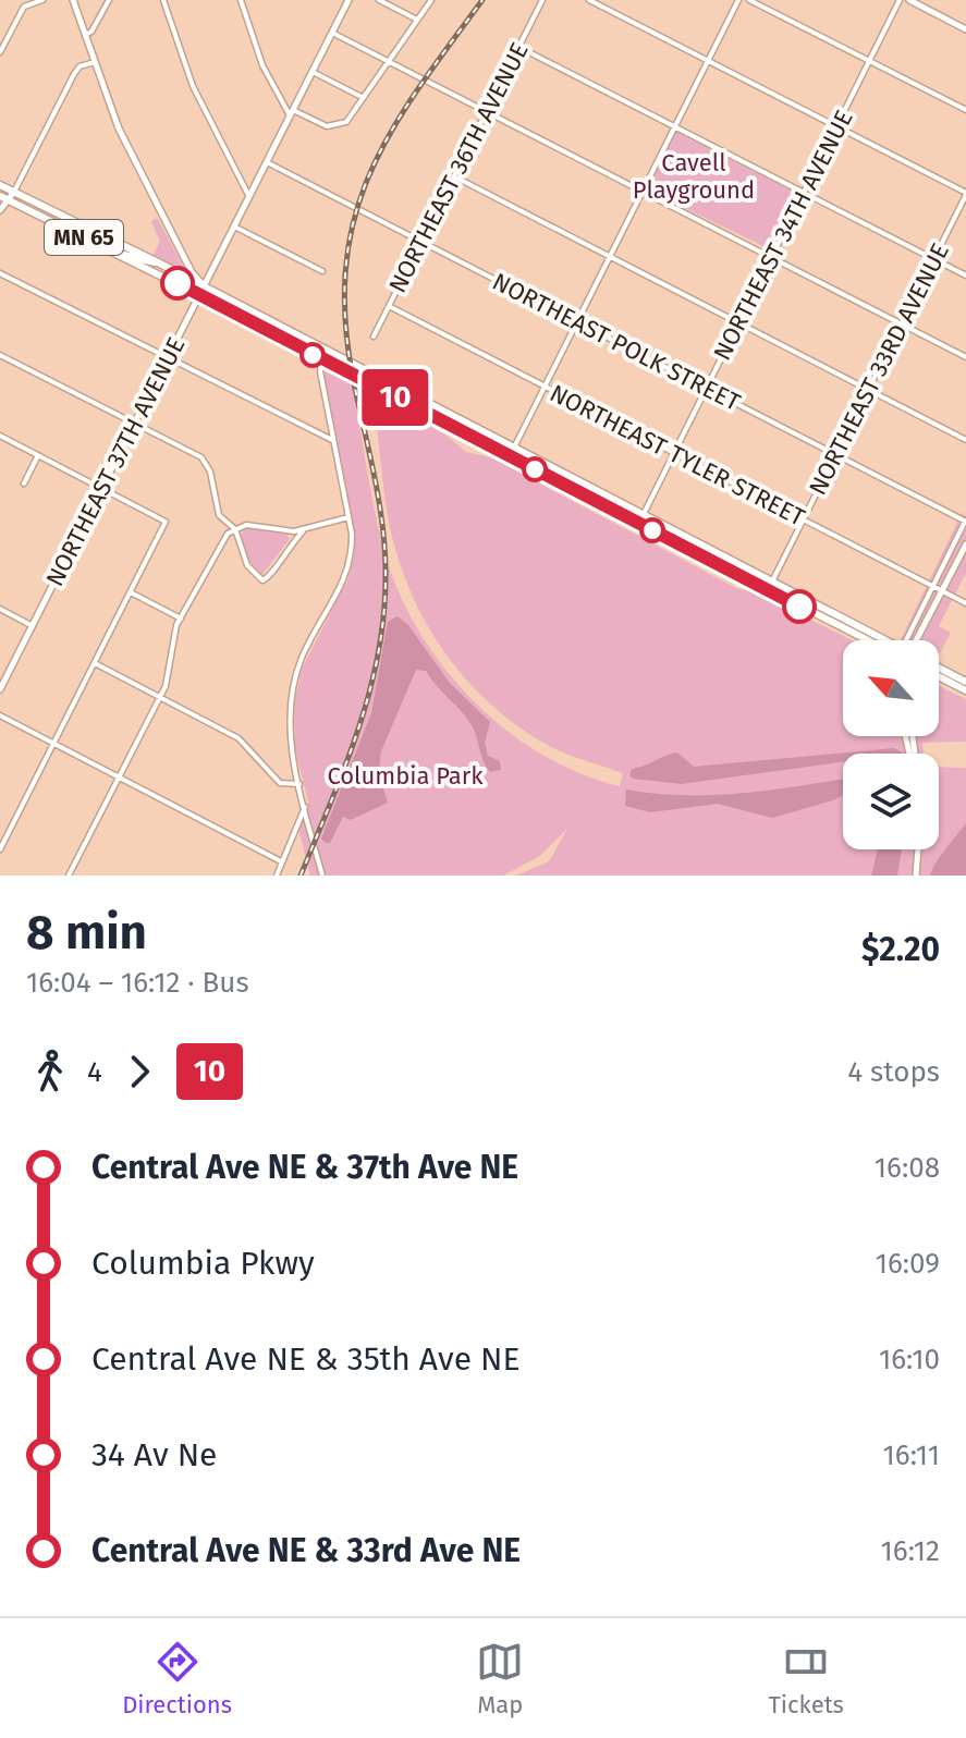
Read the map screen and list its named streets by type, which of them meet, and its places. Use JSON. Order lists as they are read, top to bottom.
{
  "streets": {
    "main road": ["MN 65"],
    "street": [
      "NORTHEAST 36TH AVENUE",
      "NORTHEAST 34TH AVENUE",
      "NORTHEAST POLK STREET",
      "NORTHEAST 33RD AVENUE",
      "NORTHEAST TYLER STREET",
      "NORTHEAST 37TH AVENUE"
    ]
  },
  "crossings": [
    ["NORTHEAST 36TH AVENUE", "NORTHEAST POLK STREET"],
    ["NORTHEAST 36TH AVENUE", "NORTHEAST TYLER STREET"],
    ["NORTHEAST 34TH AVENUE", "MN 65"],
    ["NORTHEAST 34TH AVENUE", "NORTHEAST POLK STREET"],
    ["NORTHEAST 34TH AVENUE", "NORTHEAST TYLER STREET"],
    ["MN 65", "NORTHEAST 33RD AVENUE"],
    ["MN 65", "NORTHEAST 37TH AVENUE"],
    ["NORTHEAST POLK STREET", "NORTHEAST 33RD AVENUE"],
    ["NORTHEAST POLK STREET", "NORTHEAST 37TH AVENUE"],
    ["NORTHEAST 33RD AVENUE", "NORTHEAST TYLER STREET"]
  ],
  "parks": ["Cavell Playground", "Columbia Park"],
  "lines": ["bus line 10"],
  "north": "top left",
  "page": {
    "on_map": "10",
    "heading": ["8 min", "16:04 – 16:12 · Bus", "$2.20"],
    "legs": ["4", "10", "4 stops"],
    "list": [
      {
        "name": "Central Ave NE & 37th Ave NE",
        "value": "16:08"
      },
      {
        "name": "Columbia Pkwy",
        "value": "16:09"
      },
      {
        "name": "Central Ave NE & 35th Ave NE",
        "value": "16:10"
      },
      {
        "name": "34 Av Ne",
        "value": "16:11"
      },
      {
        "name": "Central Ave NE & 33rd Ave NE",
        "value": "16:12"
      }
    ],
    "tabs": ["Directions", "Map", "Tickets"]
  }
}
